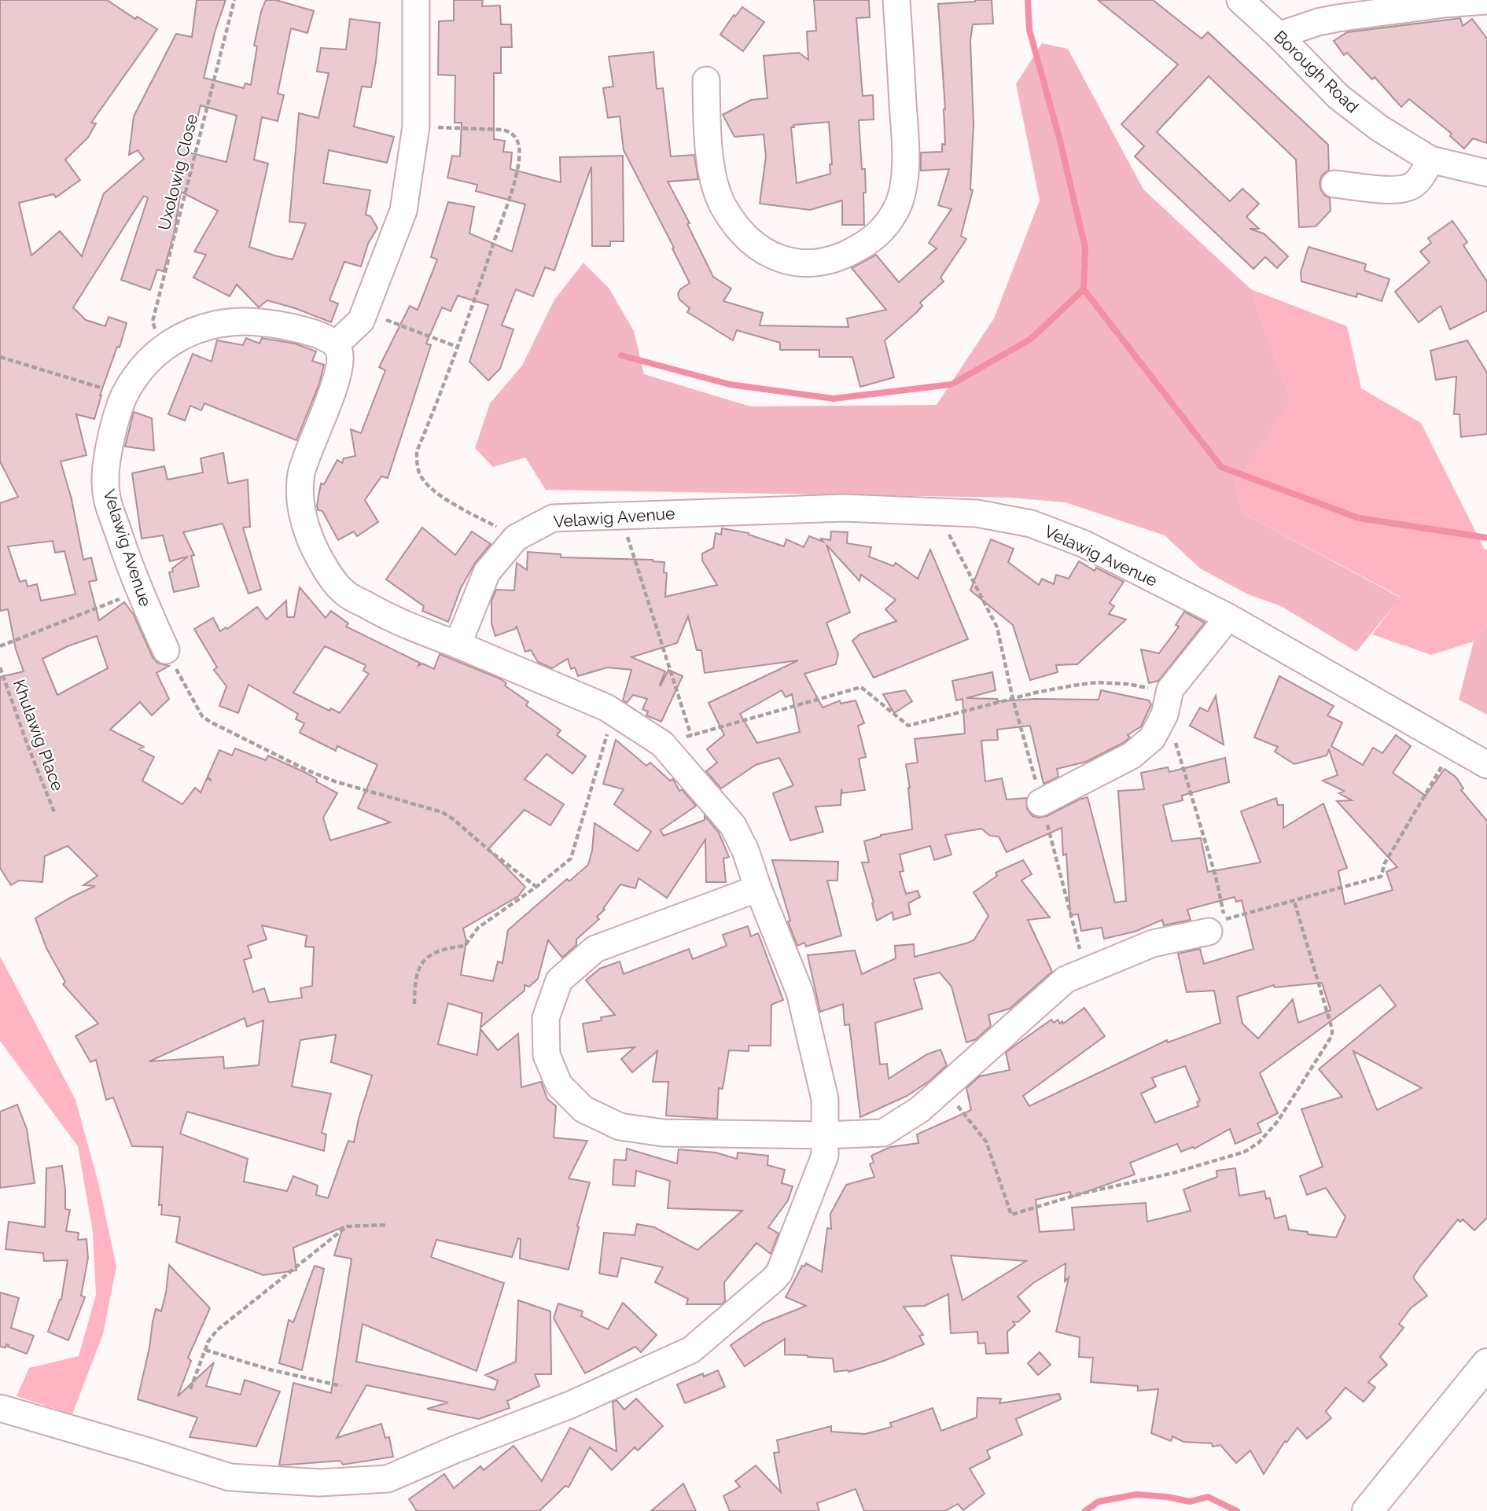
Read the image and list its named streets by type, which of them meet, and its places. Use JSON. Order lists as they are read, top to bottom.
{
  "streets": {
    "street": ["Borough Road", "Velawig Avenue"],
    "path": ["Uxolowig Close", "Khulawig Place"]
  },
  "crossings": [
    ["Uxolowig Close", "Velawig Avenue"]
  ]
}
